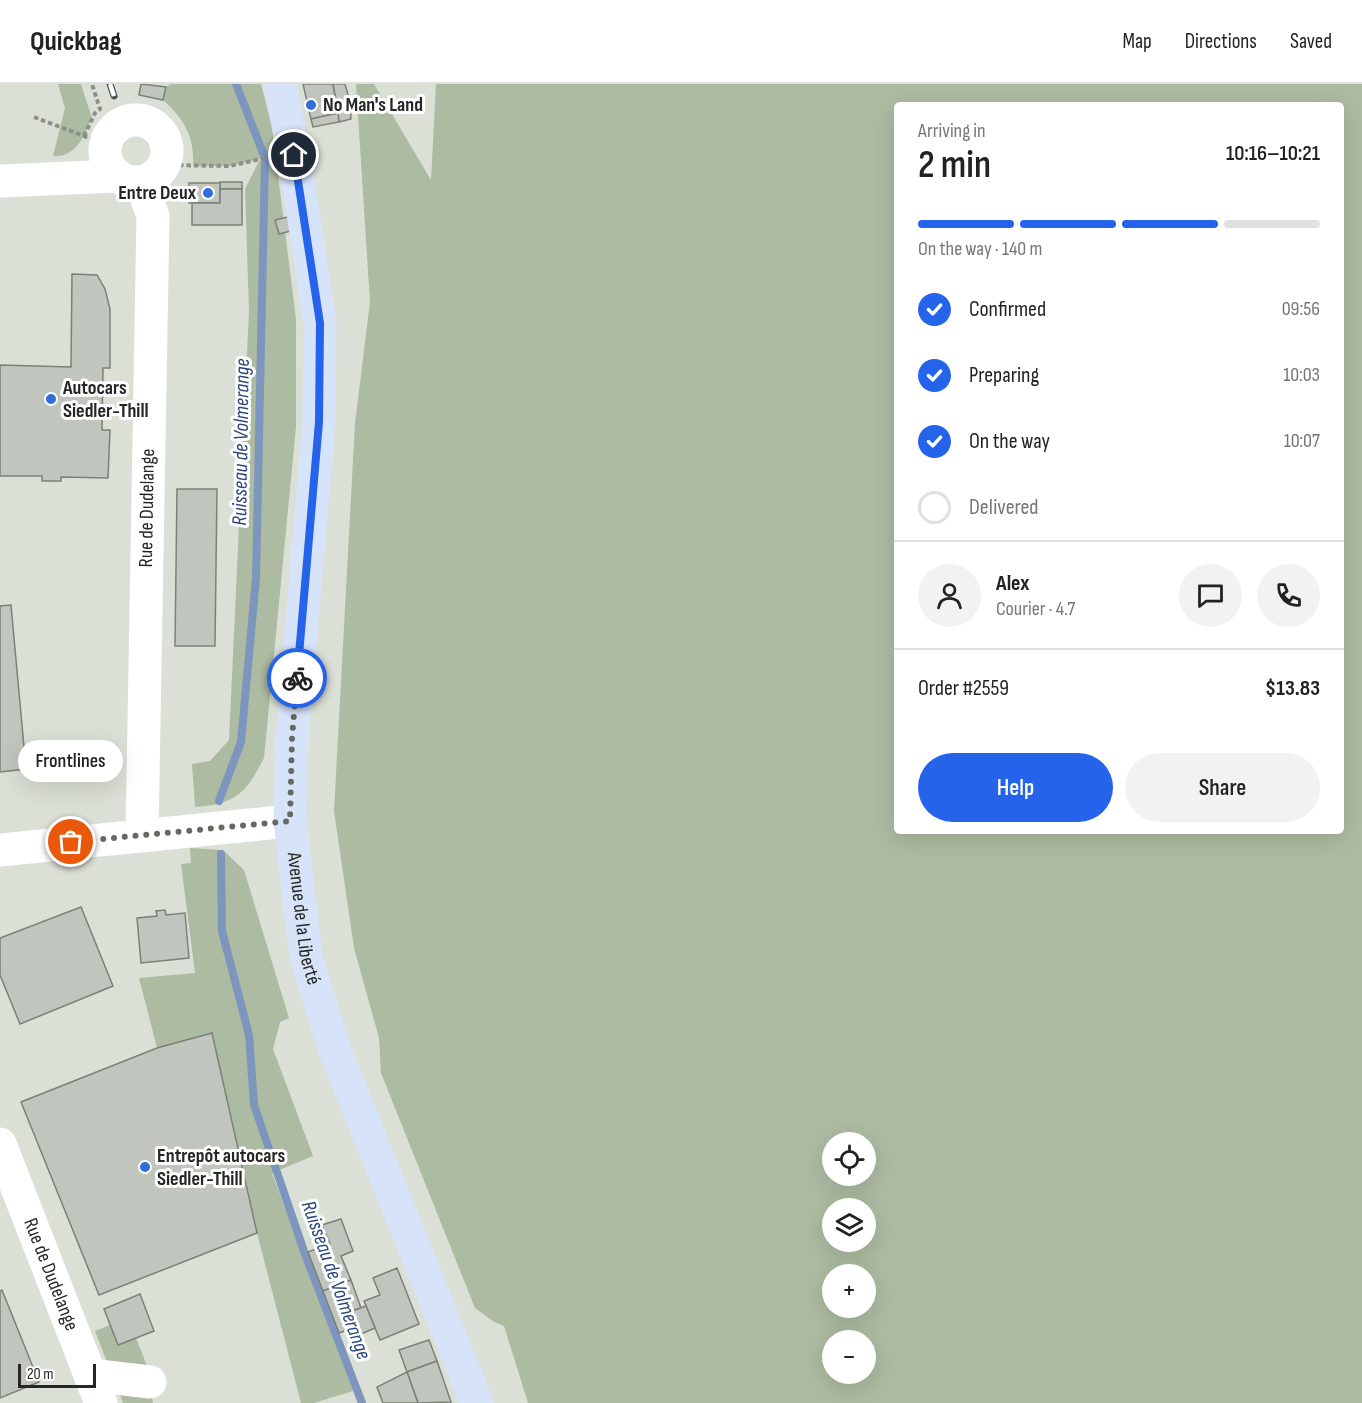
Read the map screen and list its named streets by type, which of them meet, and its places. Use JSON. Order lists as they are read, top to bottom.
{
  "streets": {
    "main road": ["Avenue de la Liberté"],
    "street": ["Rue de Dudelange"]
  },
  "water": ["Ruisseau de Volmerange"],
  "places": [
    "No Man's Land",
    "Entre Deux",
    "Autocars Siedler-Thill",
    "Frontlines",
    "Entrepôt autocars Siedler-Thill"
  ],
  "scale_bar": "20 m",
  "page": {
    "header": "Quickbag",
    "nav": ["Map", "Directions", "Saved"],
    "heading": ["2 min", "Arriving in", "10:16–10:21"],
    "panel": [
      "Alex",
      "Courier · 4.7",
      "Order #2559",
      "$13.83"
    ],
    "bar": "On the way · 140 m",
    "list": [
      ["Confirmed", "09:56"],
      ["Preparing", "10:03"],
      ["On the way", "10:07"],
      "Delivered"
    ],
    "bubble": "Frontlines",
    "buttons": ["Help", "Share"],
    "map_buttons": ["+", "−"],
    "scale": "20 m"
  }
}
